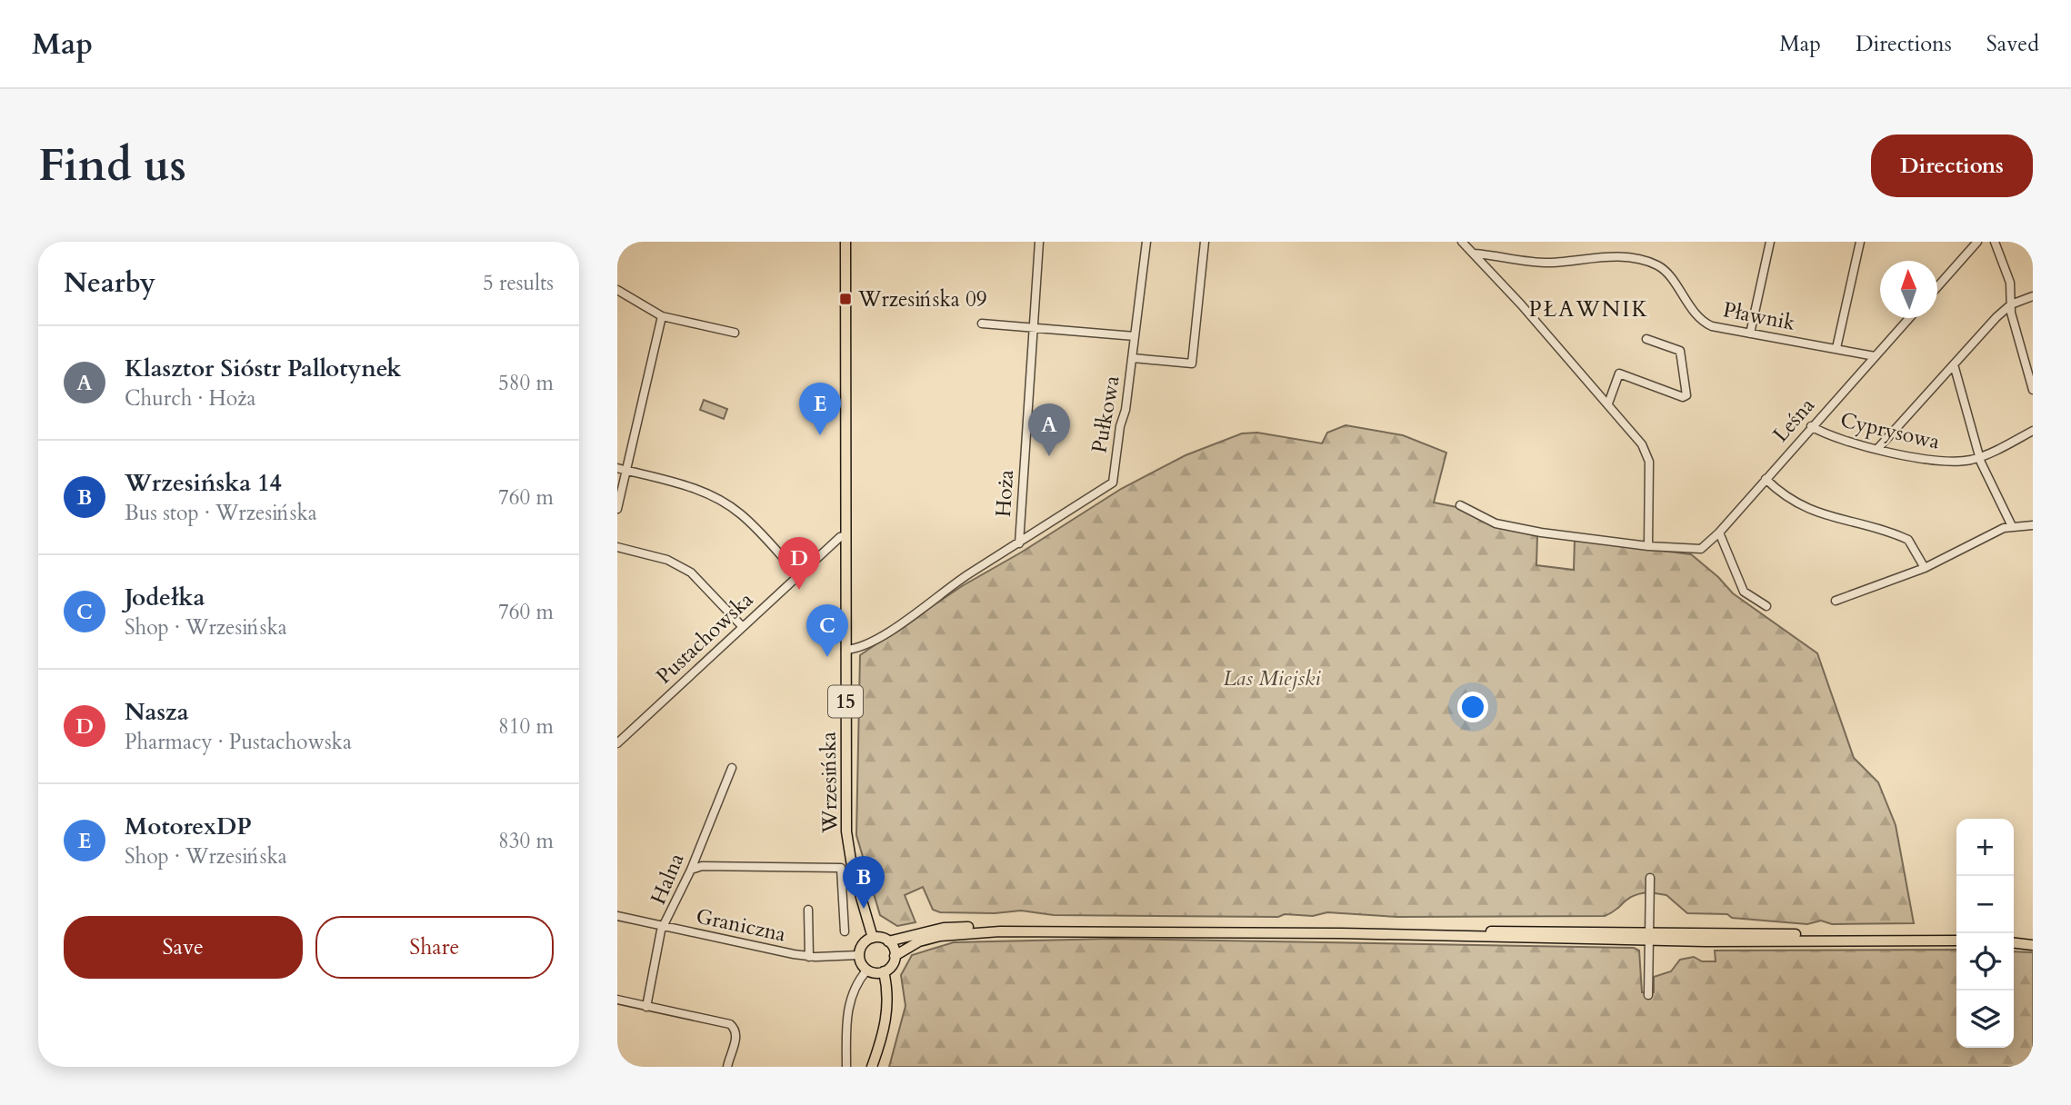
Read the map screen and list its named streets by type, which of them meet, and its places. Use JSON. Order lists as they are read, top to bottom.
{
  "streets": {
    "main road": ["15", "Wrzesińska"],
    "street": [
      "Pławnik",
      "Pułkowa",
      "Leśna",
      "Cyprysowa",
      "Hoża",
      "Pustachowska",
      "Halna",
      "Graniczna"
    ]
  },
  "crossings": [
    ["Pławnik", "Leśna"],
    ["Pułkowa", "Hoża"],
    ["Leśna", "Cyprysowa"],
    ["Hoża", "Wrzesińska"],
    ["Pustachowska", "Wrzesińska"],
    ["Wrzesińska", "Graniczna"],
    ["Halna", "Graniczna"]
  ],
  "districts": ["PŁAWNIK"],
  "parks": ["Las Miejski"],
  "places": {
    "transit": ["Wrzesińska 09"]
  },
  "north": "top",
  "page": {
    "header": "Map",
    "nav": ["Map", "Directions", "Saved"],
    "buttons": [
      "Directions",
      ["Save", "Share"]
    ],
    "title": "Find us",
    "heading": ["Nearby", "5 results"],
    "list": [
      {
        "mark": "A",
        "name": "Klasztor Sióstr Pallotynek",
        "note": "Church · Hoża",
        "value": "580 m"
      },
      {
        "mark": "B",
        "name": "Wrzesińska 14",
        "note": "Bus stop · Wrzesińska",
        "value": "760 m"
      },
      {
        "mark": "C",
        "name": "Jodełka",
        "note": "Shop · Wrzesińska",
        "value": "760 m"
      },
      {
        "mark": "D",
        "name": "Nasza",
        "note": "Pharmacy · Pustachowska",
        "value": "810 m"
      },
      {
        "mark": "E",
        "name": "MotorexDP",
        "note": "Shop · Wrzesińska",
        "value": "830 m"
      }
    ],
    "pins": [
      "E",
      "A",
      "D",
      "C",
      "B"
    ],
    "map_buttons": ["+", "−"]
  }
}
